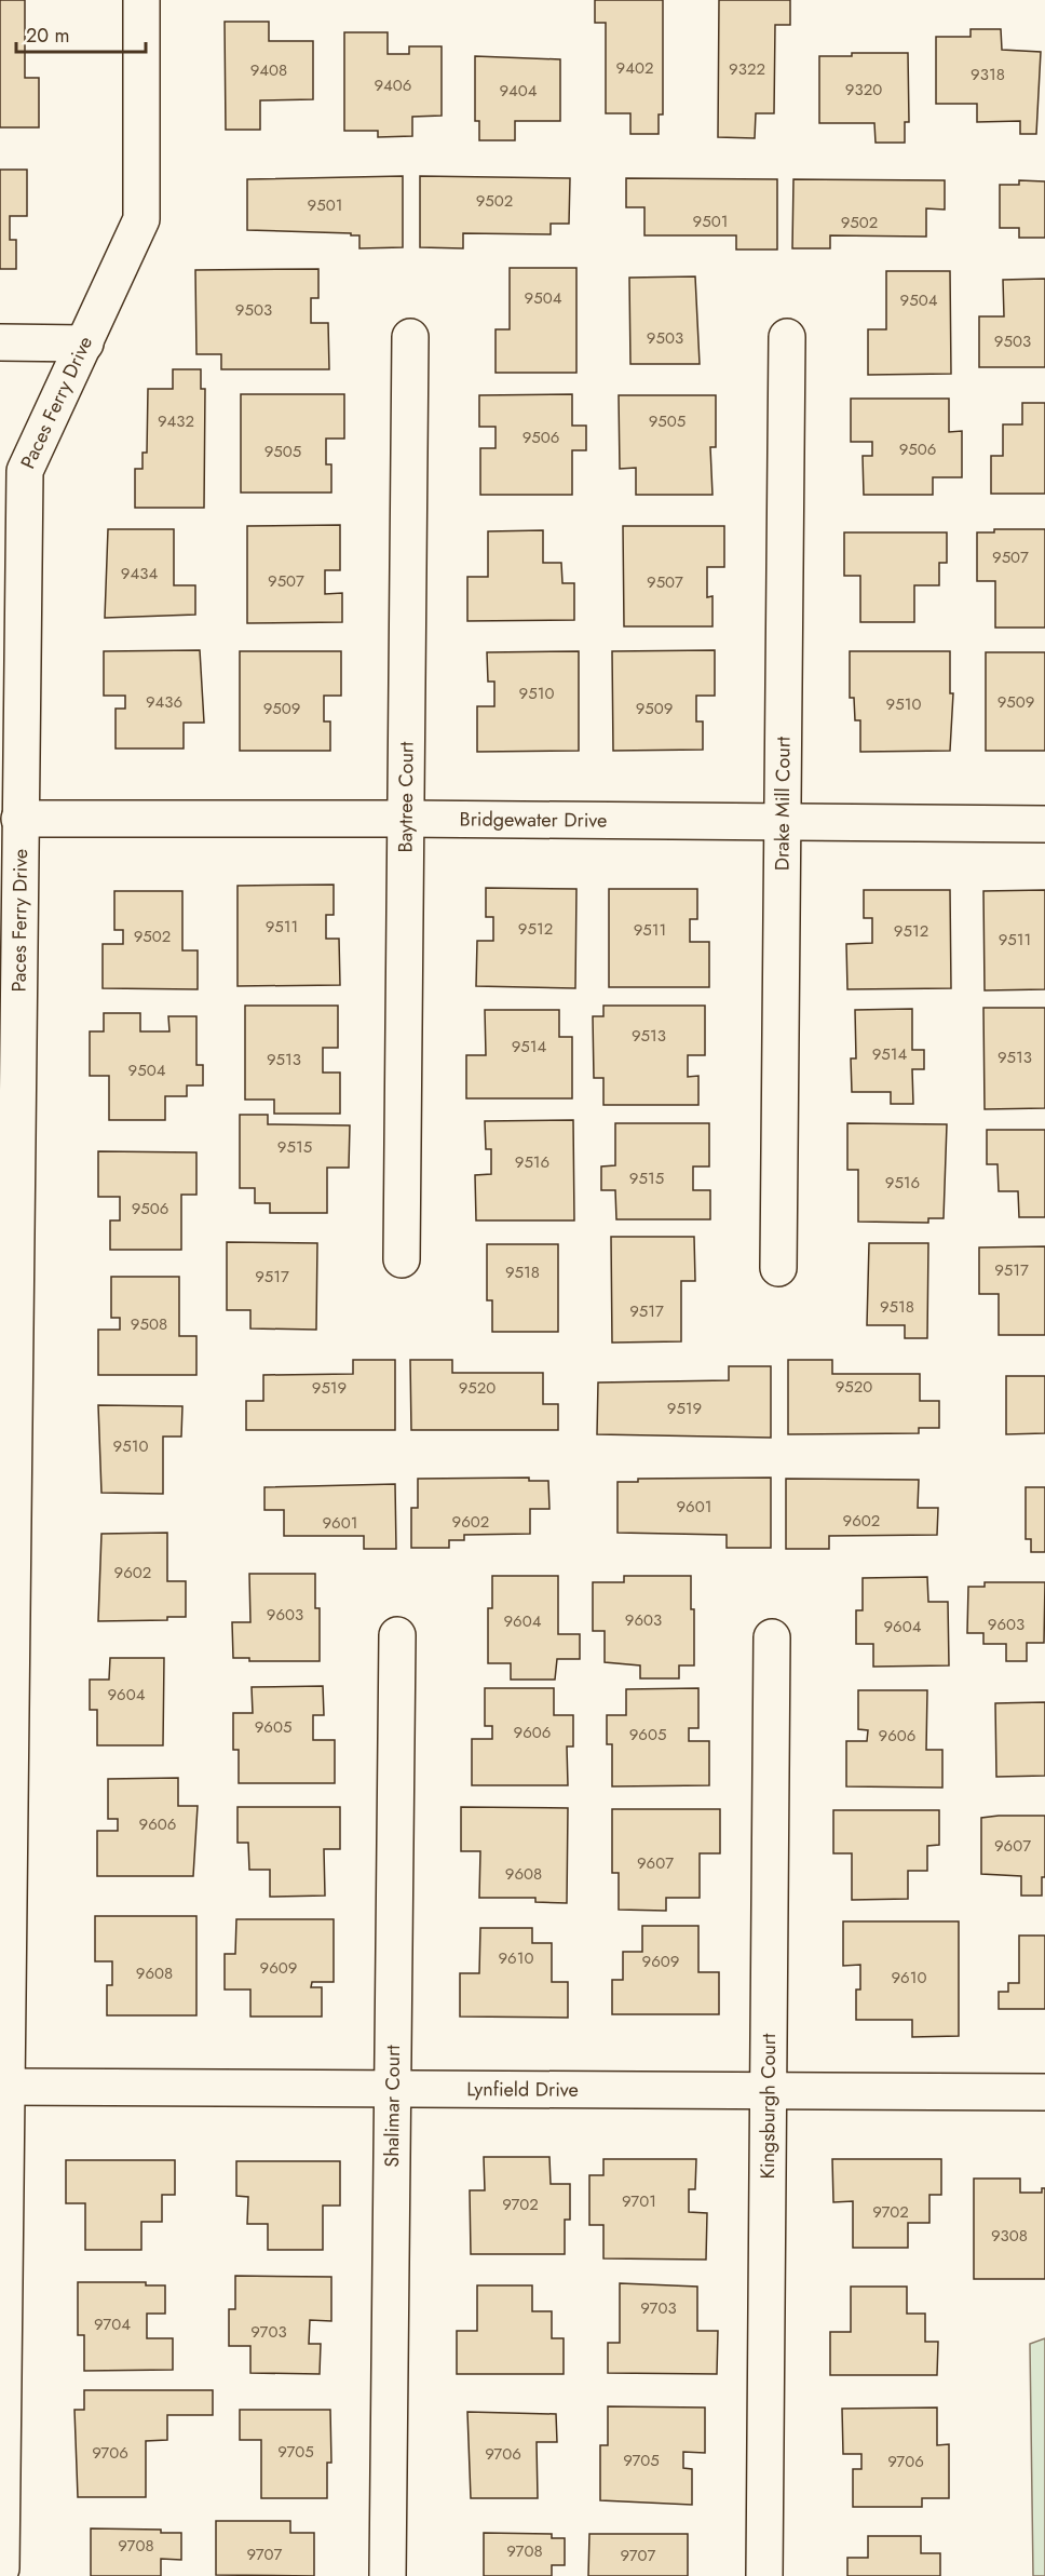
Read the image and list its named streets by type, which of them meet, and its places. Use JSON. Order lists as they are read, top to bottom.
{
  "streets": {
    "street": [
      "Paces Ferry Drive",
      "Baytree Court",
      "Drake Mill Court",
      "Bridgewater Drive",
      "Lynfield Drive",
      "Shalimar Court",
      "Kingsburgh Court"
    ]
  },
  "crossings": [
    ["Paces Ferry Drive", "Bridgewater Drive"],
    ["Paces Ferry Drive", "Lynfield Drive"],
    ["Baytree Court", "Bridgewater Drive"],
    ["Drake Mill Court", "Bridgewater Drive"],
    ["Lynfield Drive", "Shalimar Court"],
    ["Lynfield Drive", "Kingsburgh Court"]
  ],
  "house_numbers": [
    "9402",
    "9322",
    "9408",
    "9318",
    "9406",
    "9320",
    "9404",
    "9502",
    "9501",
    "9501",
    "9502",
    "9504",
    "9504",
    "9503",
    "9503",
    "9503",
    "9432",
    "9505",
    "9506",
    "9506",
    "9505",
    "9507",
    "9434",
    "9507",
    "9507",
    "9510",
    "9436",
    "9509",
    "9510",
    "9509",
    "9509",
    "9511",
    "9512",
    "9511",
    "9512",
    "9502",
    "9511",
    "9513",
    "9514",
    "9514",
    "9513",
    "9513",
    "9504",
    "9515",
    "9516",
    "9515",
    "9516",
    "9506",
    "9517",
    "9518",
    "9517",
    "9518",
    "9517",
    "9508",
    "9520",
    "9519",
    "9520",
    "9519",
    "9510",
    "9601",
    "9602",
    "9602",
    "9601",
    "9602",
    "9603",
    "9603",
    "9604",
    "9603",
    "9604",
    "9604",
    "9605",
    "9606",
    "9605",
    "9606",
    "9606",
    "9607",
    "9607",
    "9608",
    "9610",
    "9609",
    "9609",
    "9608",
    "9610",
    "9701",
    "9702",
    "9702",
    "9308",
    "9703",
    "9704",
    "9703",
    "9705",
    "9706",
    "9706",
    "9705",
    "9706",
    "9708",
    "9708",
    "9707",
    "9707"
  ],
  "scale_bar": "20 m"
}
